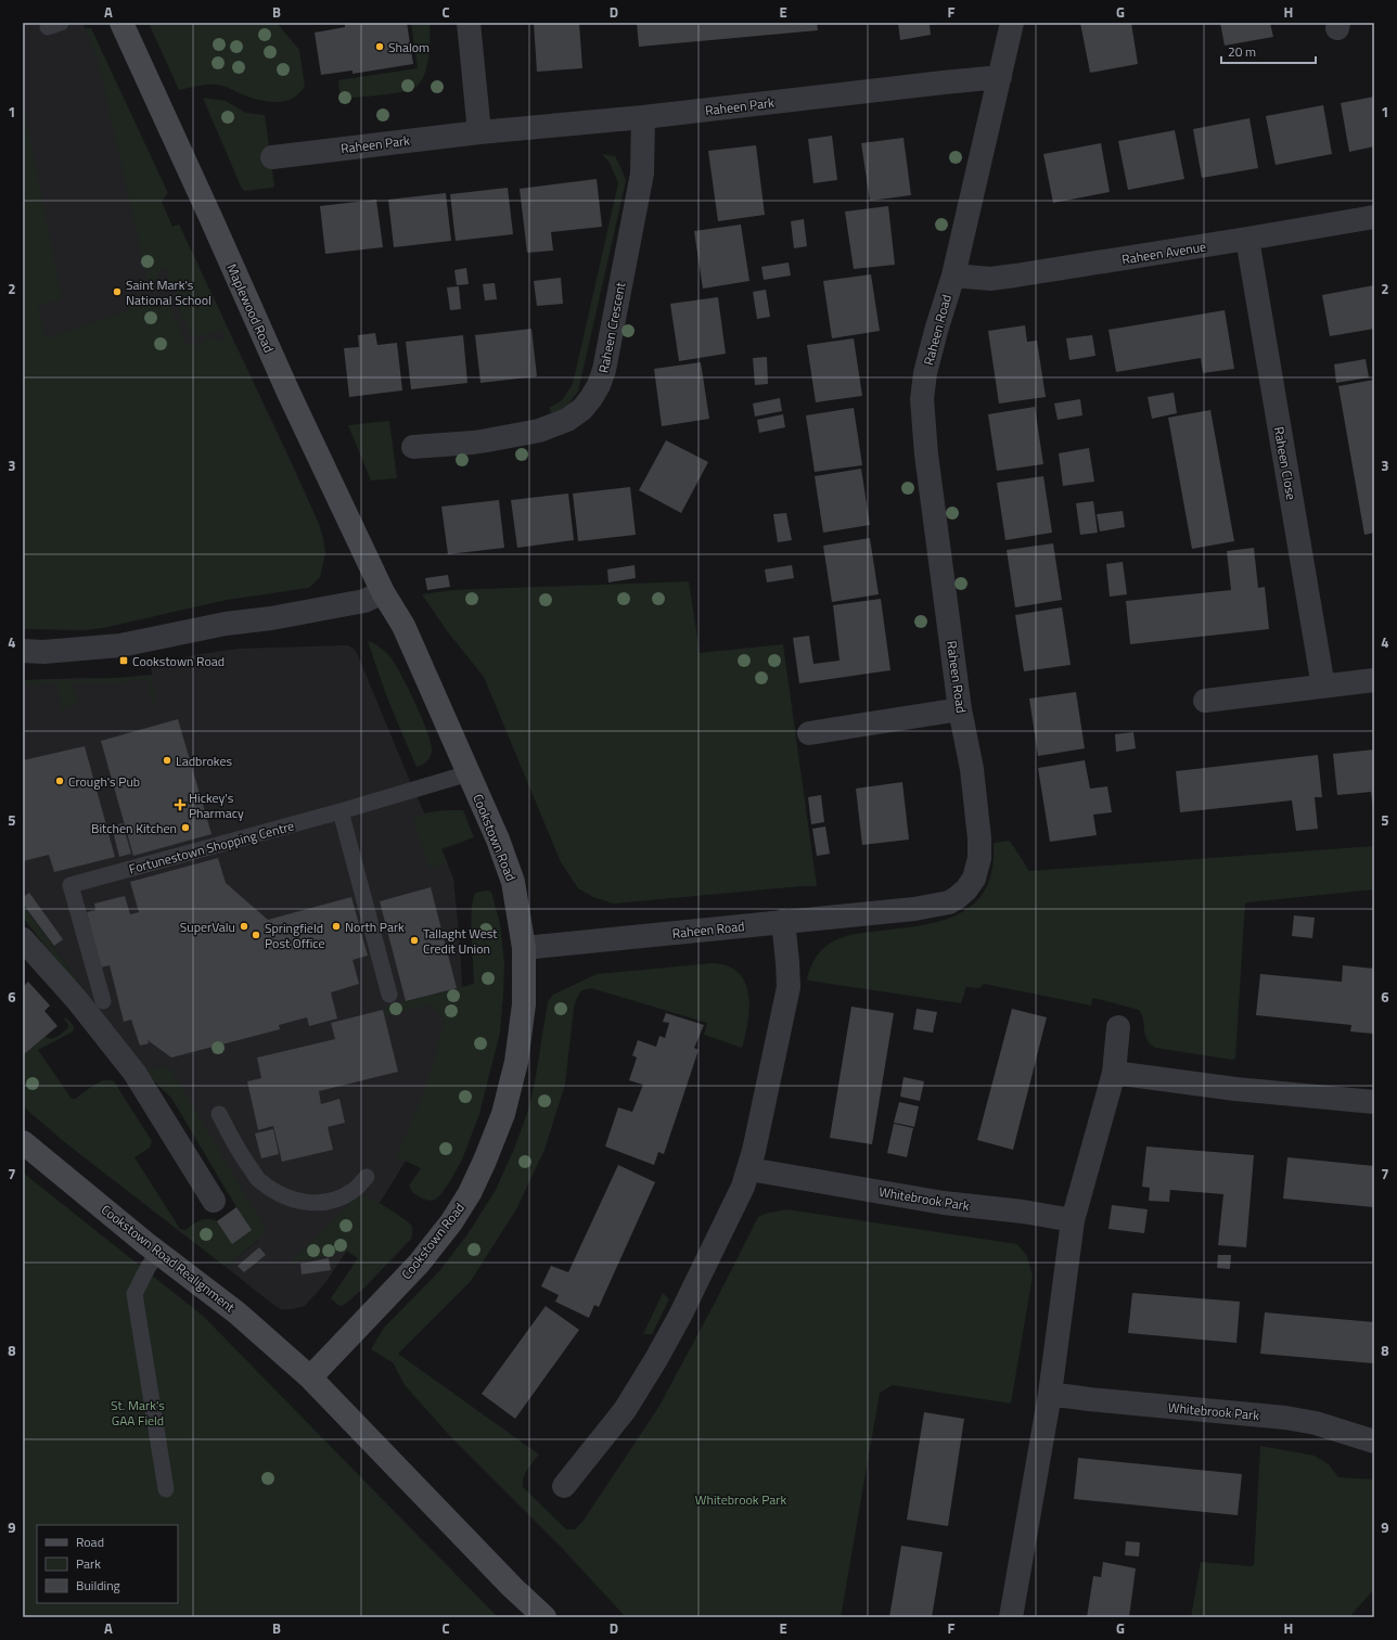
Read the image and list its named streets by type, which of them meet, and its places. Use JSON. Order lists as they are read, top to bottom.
{
  "streets": {
    "street": [
      "Raheen Park",
      "Raheen Avenue",
      "Maplewood Road",
      "Raheen Crescent",
      "Raheen Road",
      "Raheen Close",
      "Cookstown Road",
      "Whitebrook Park",
      "Cookstown Road Realignment"
    ],
    "lane": ["Fortunestown Shopping Centre"]
  },
  "crossings": [
    ["Raheen Park", "Raheen Crescent"],
    ["Raheen Park", "Raheen Road"],
    ["Raheen Avenue", "Raheen Road"],
    ["Raheen Avenue", "Raheen Close"],
    ["Maplewood Road", "Cookstown Road"],
    ["Raheen Road", "Cookstown Road"],
    ["Cookstown Road", "Fortunestown Shopping Centre"],
    ["Cookstown Road", "Cookstown Road Realignment"]
  ],
  "parks": ["St. Mark's GAA Field", "Whitebrook Park"],
  "places": {
    "other": [
      "Shalom",
      "Saint Mark's National School",
      "Ladbrokes",
      "Crough's Pub",
      "Bitchen Kitchen",
      "SuperValu",
      "North Park",
      "Springfield Post Office",
      "Tallaght West Credit Union"
    ],
    "transit": ["Cookstown Road"],
    "health": ["Hickey's Pharmacy"]
  },
  "legend": ["Road", "Park", "Building"],
  "scale_bar": "20 m",
  "grid": {
    "columns": [
      "A",
      "B",
      "C",
      "D",
      "E",
      "F",
      "G",
      "H"
    ],
    "rows": [
      "1",
      "2",
      "3",
      "4",
      "5",
      "6",
      "7",
      "8",
      "9"
    ]
  }
}
